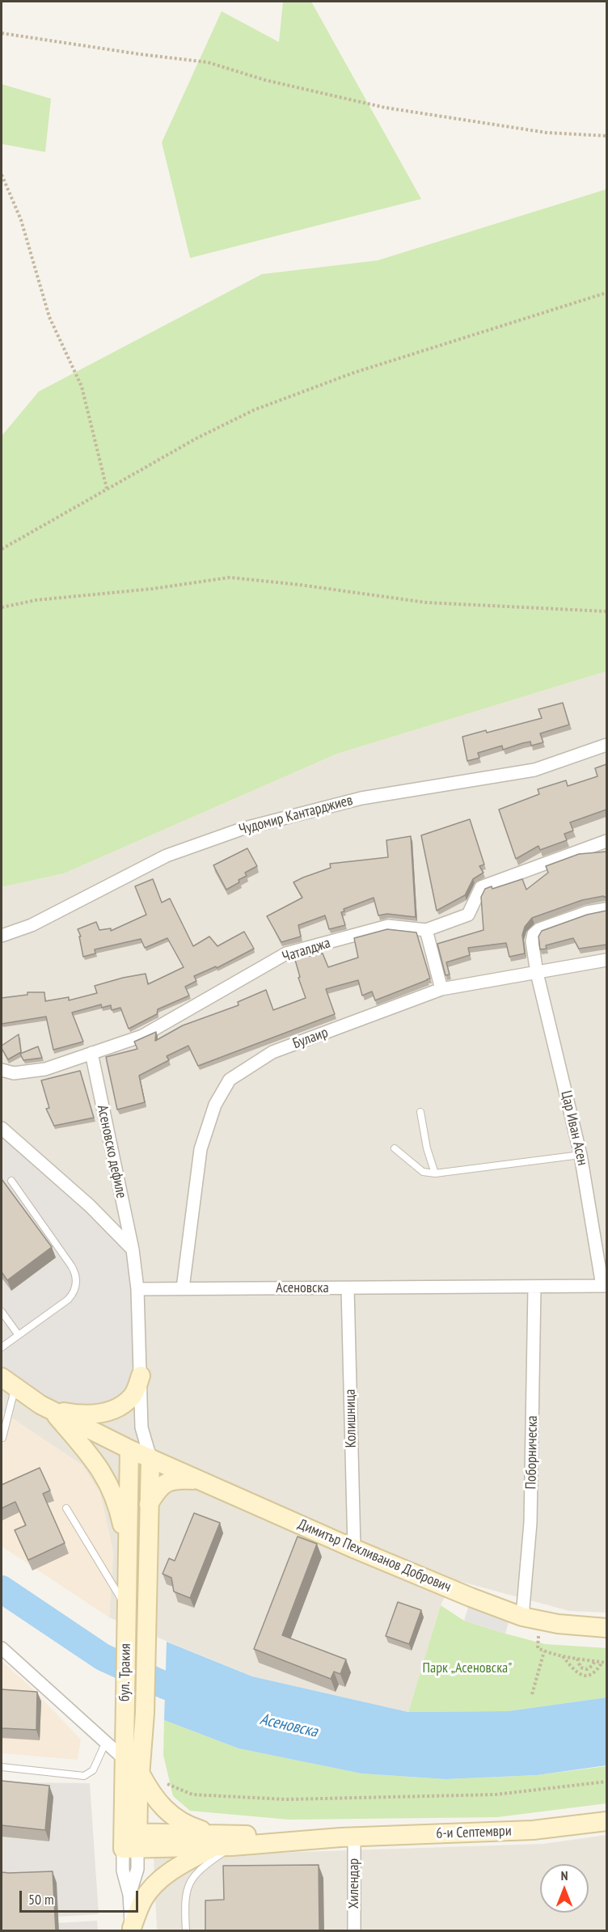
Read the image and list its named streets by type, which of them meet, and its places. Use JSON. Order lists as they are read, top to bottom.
{
  "streets": {
    "main road": ["Димитър Пехливанов Добрович", "бул. Тракия", "6-и Септември"],
    "street": [
      "Чудомир Кантарджиев",
      "Чаталджа",
      "Булаир",
      "Цар Иван Асен",
      "Асеновско дефиле",
      "Асеновска",
      "Колишница",
      "Поборническа",
      "Хилендар"
    ]
  },
  "crossings": [
    ["Чаталджа", "Асеновско дефиле"],
    ["Булаир", "Цар Иван Асен"],
    ["Булаир", "Асеновска"],
    ["Цар Иван Асен", "Асеновска"],
    ["Асеновско дефиле", "Асеновска"],
    ["Асеновска", "Колишница"],
    ["Асеновска", "Поборническа"],
    ["Колишница", "Димитър Пехливанов Добрович"],
    ["Поборническа", "Димитър Пехливанов Добрович"],
    ["Димитър Пехливанов Добрович", "бул. Тракия"],
    ["бул. Тракия", "6-и Септември"],
    ["6-и Септември", "Хилендар"]
  ],
  "water": ["Асеновска"],
  "parks": ["Парк „Асеновска\""],
  "scale_bar": "50 m",
  "north": "top"
}
